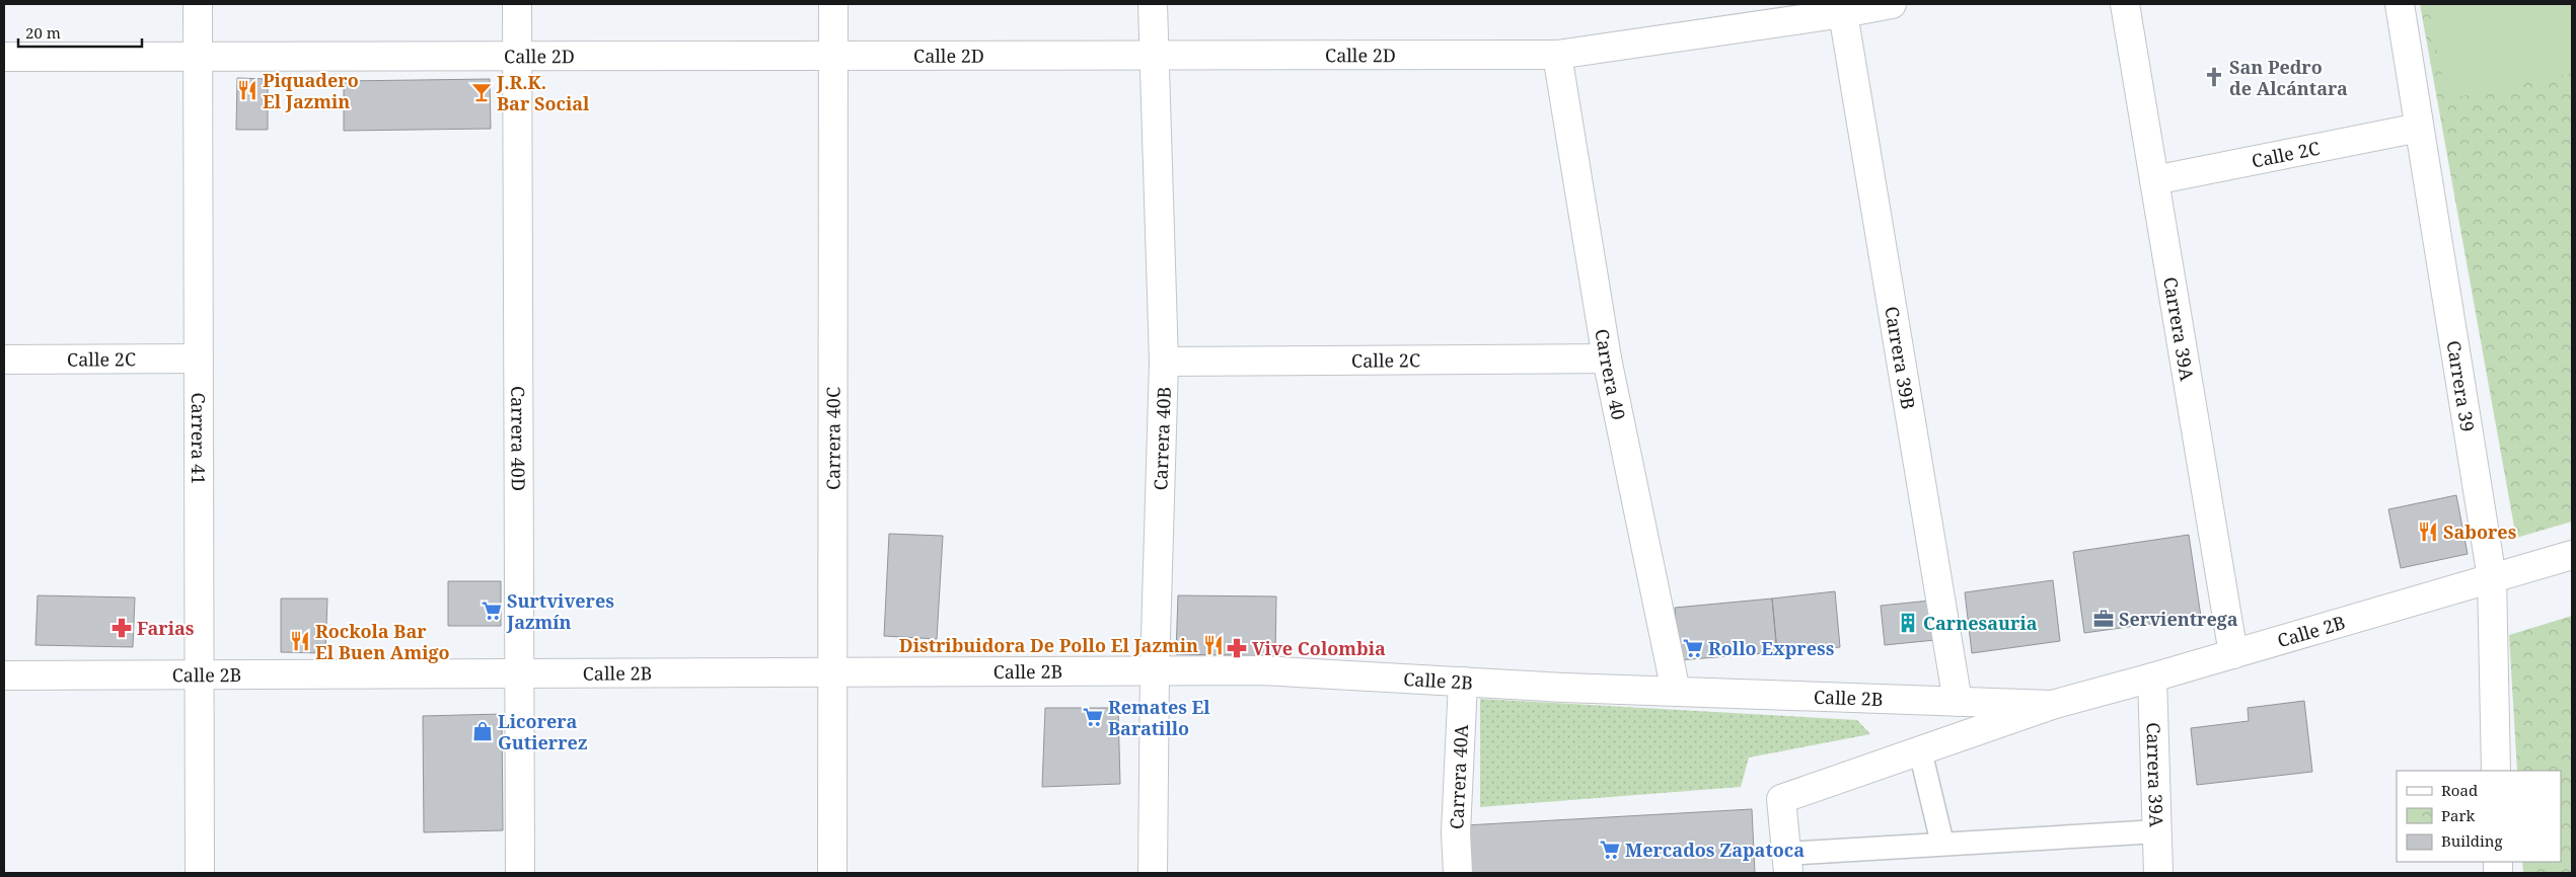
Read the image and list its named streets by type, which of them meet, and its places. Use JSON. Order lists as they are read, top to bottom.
{
  "streets": {
    "street": [
      "Calle 2D",
      "Calle 2C",
      "Carrera 39A",
      "Carrera 39B",
      "Carrera 40",
      "Carrera 39",
      "Carrera 41",
      "Carrera 40D",
      "Carrera 40C",
      "Carrera 40B",
      "Calle 2B",
      "Carrera 40A"
    ]
  },
  "crossings": [
    ["Calle 2D", "Carrera 39B"],
    ["Calle 2D", "Carrera 40"],
    ["Calle 2D", "Carrera 41"],
    ["Calle 2D", "Carrera 40D"],
    ["Calle 2D", "Carrera 40C"],
    ["Calle 2D", "Carrera 40B"],
    ["Calle 2C", "Carrera 39A"],
    ["Calle 2C", "Carrera 40"],
    ["Calle 2C", "Carrera 39"],
    ["Calle 2C", "Carrera 41"],
    ["Calle 2C", "Carrera 40B"],
    ["Carrera 39A", "Calle 2B"],
    ["Carrera 39B", "Calle 2B"],
    ["Carrera 40", "Calle 2B"],
    ["Carrera 39", "Calle 2B"],
    ["Carrera 41", "Calle 2B"],
    ["Carrera 40D", "Calle 2B"],
    ["Carrera 40C", "Calle 2B"],
    ["Carrera 40B", "Calle 2B"],
    ["Calle 2B", "Carrera 40A"]
  ],
  "places": {
    "church": ["San Pedro de Alcántara"],
    "restaurant": [
      "Piquadero El Jazmin",
      "Sabores",
      "Rockola Bar El Buen Amigo",
      "Distribuidora De Pollo El Jazmin"
    ],
    "bar": ["J.R.K. Bar Social"],
    "supermarket": [
      "Surtviveres Jazmín",
      "Rollo Express",
      "Remates El Baratillo",
      "Mercados Zapatoca"
    ],
    "office": ["Servientrega"],
    "building": ["Carnesauria"],
    "pharmacy": ["Farias", "Vive Colombia"],
    "shop": ["Licorera Gutierrez"]
  },
  "legend": ["Road", "Park", "Building"],
  "scale_bar": "20 m"
}
